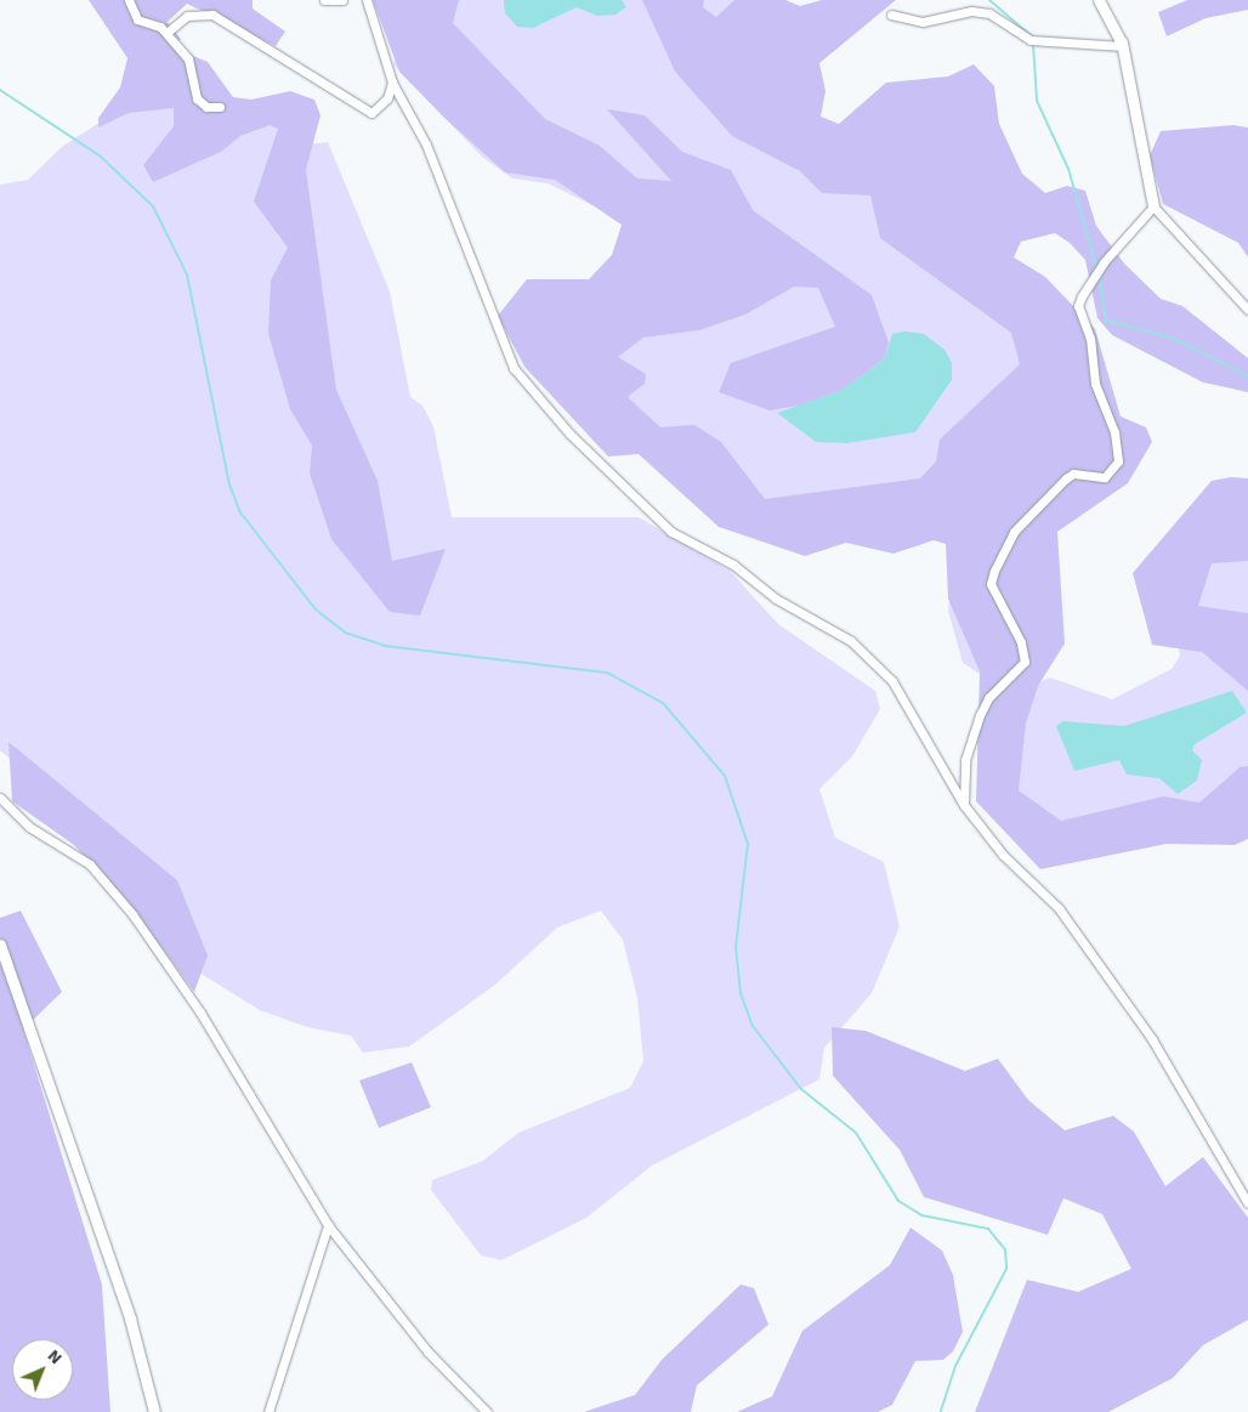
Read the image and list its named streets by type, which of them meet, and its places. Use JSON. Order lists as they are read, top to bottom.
{
  "north": "top right"
}
